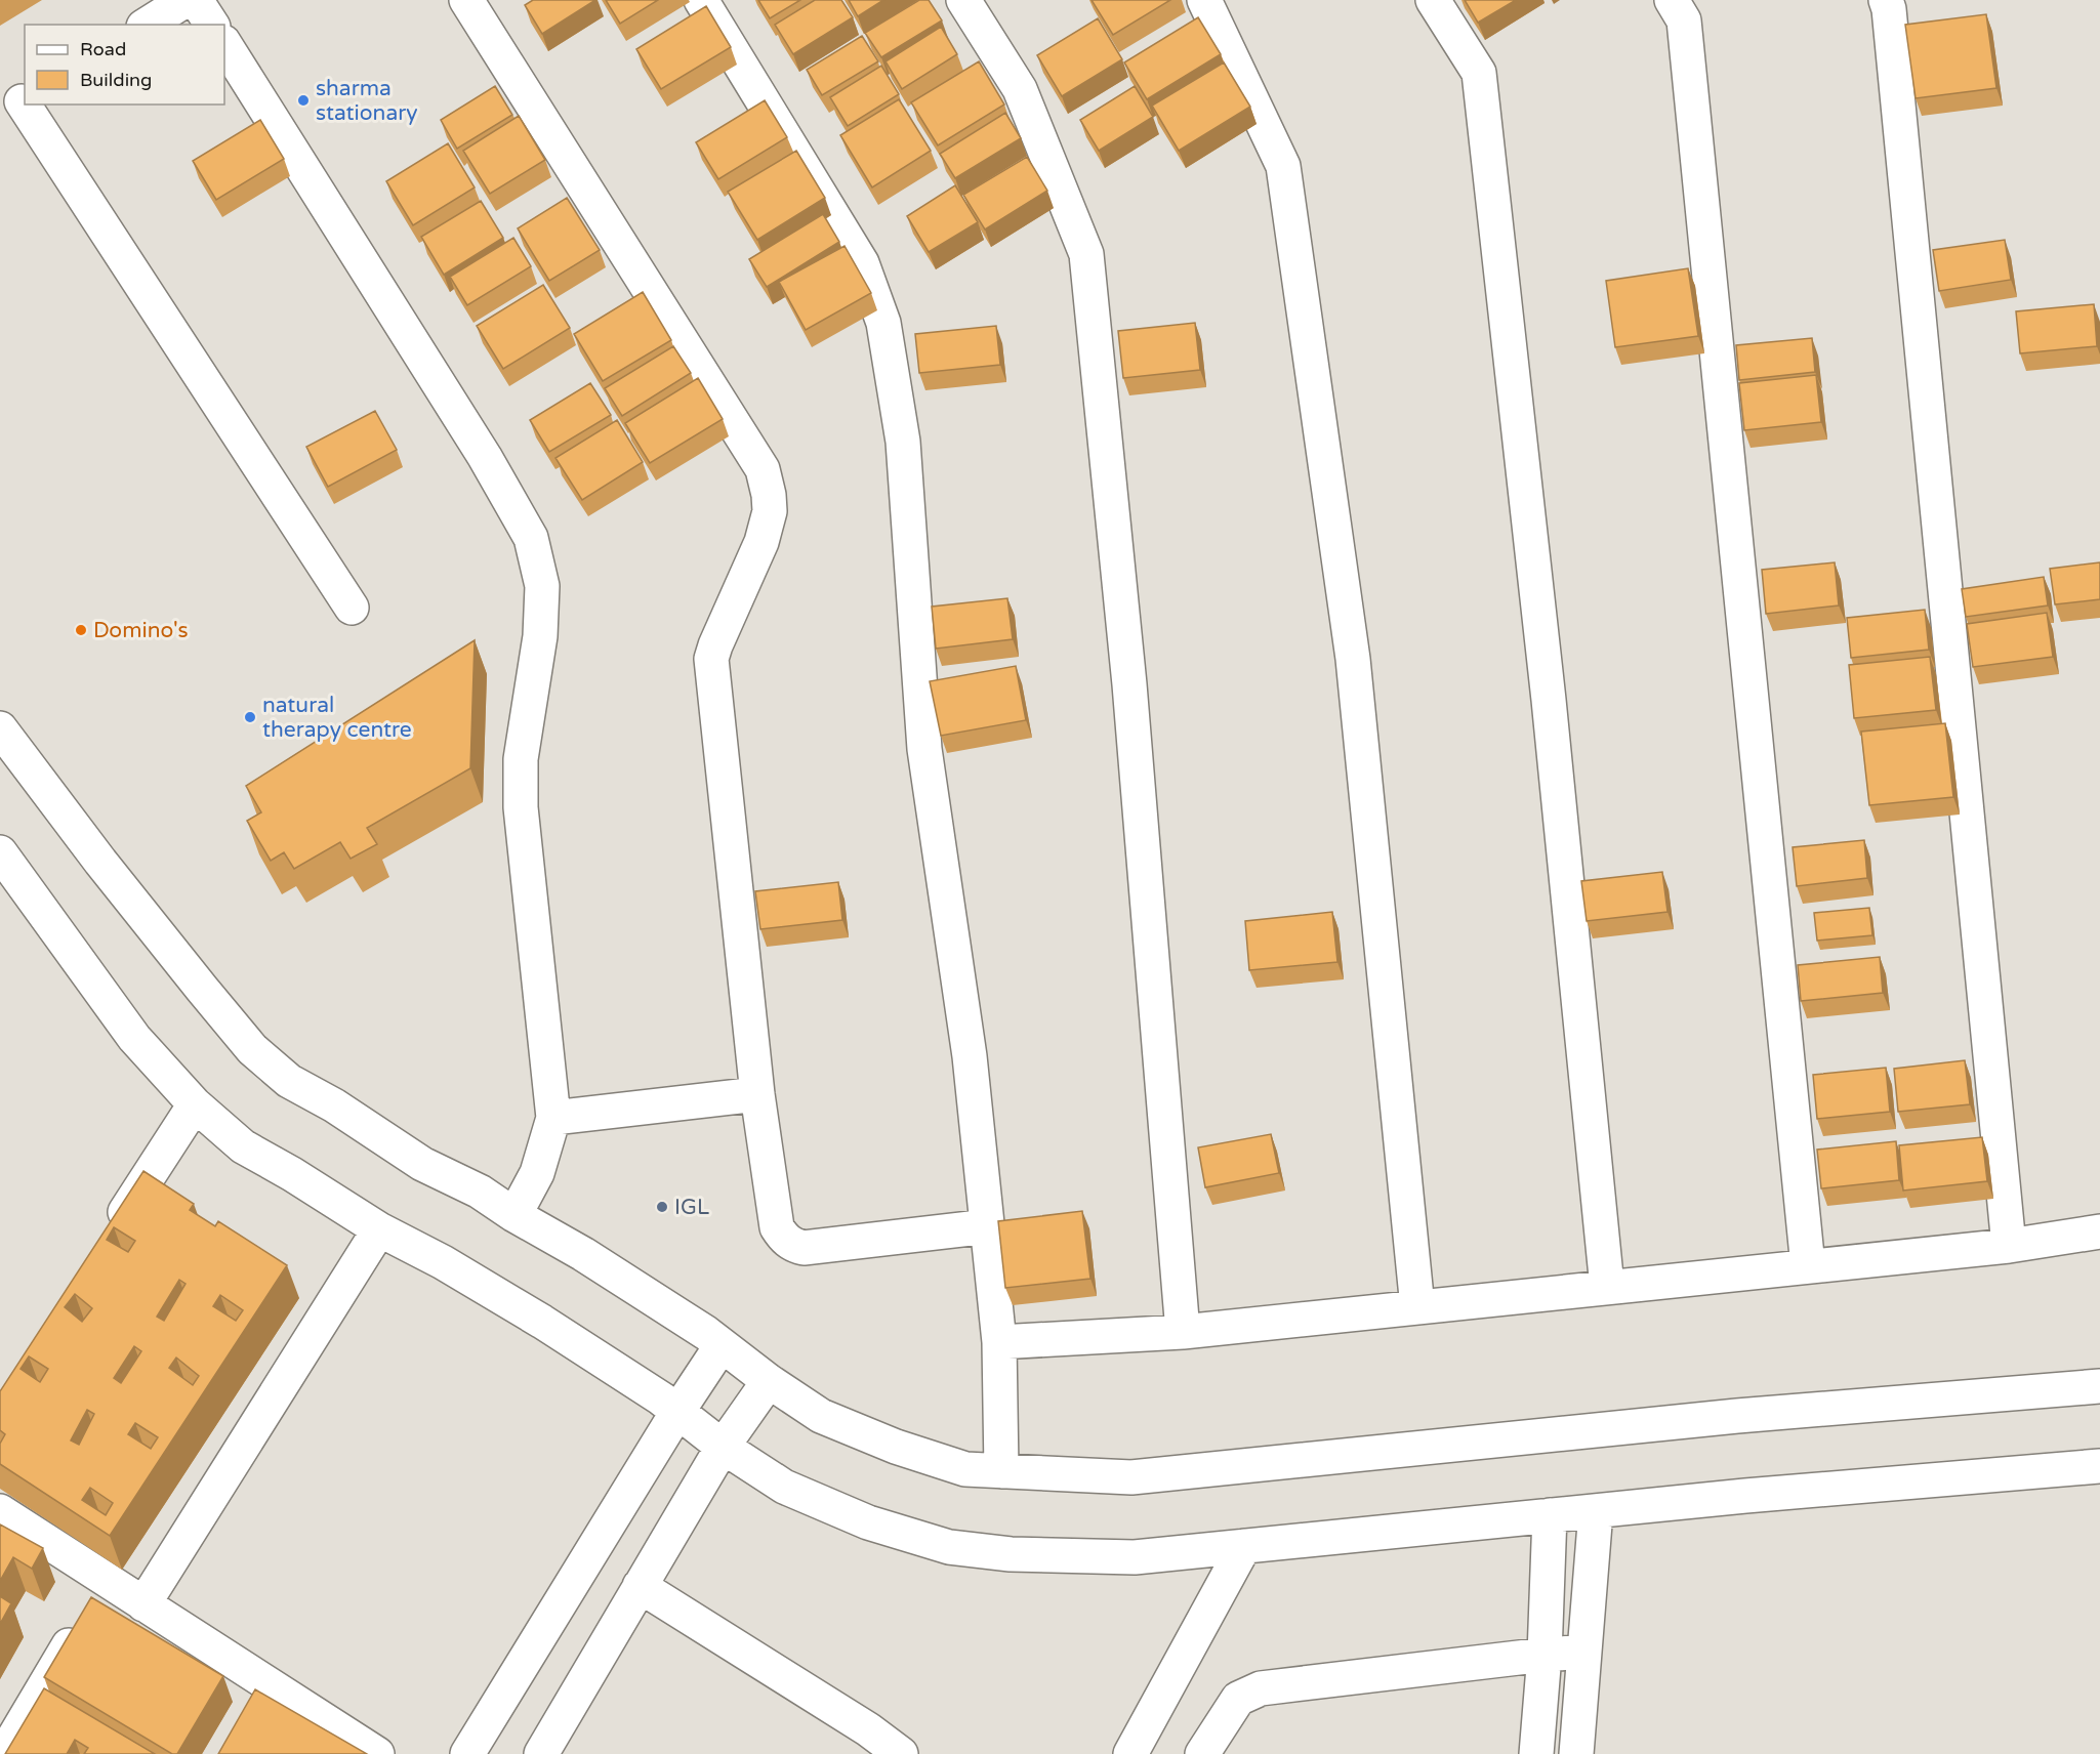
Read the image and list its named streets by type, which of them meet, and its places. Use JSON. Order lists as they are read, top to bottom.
{
  "places": [
    "sharma stationary",
    "Domino's",
    "natural therapy centre",
    "IGL"
  ],
  "legend": ["Road", "Building"]
}
